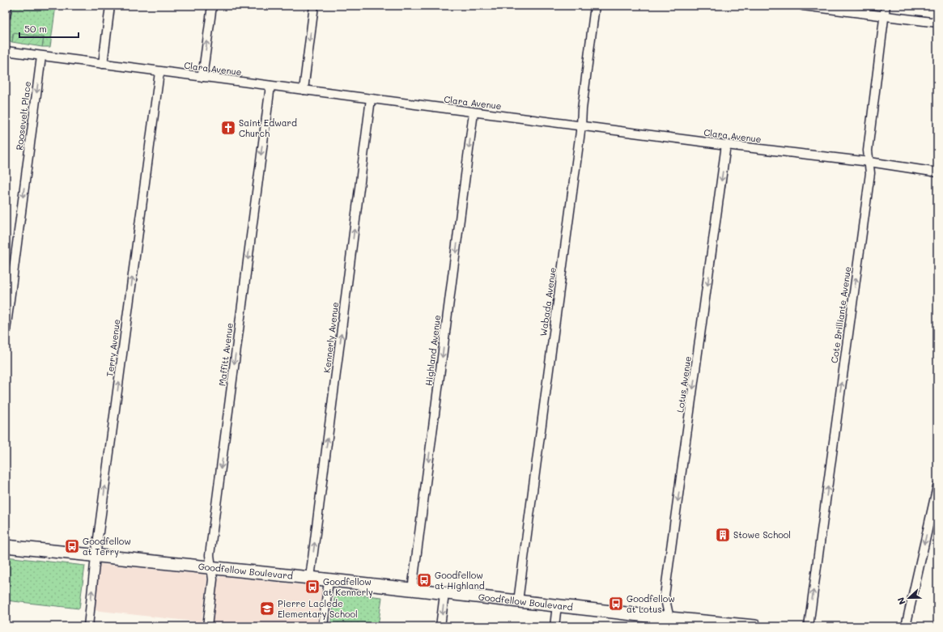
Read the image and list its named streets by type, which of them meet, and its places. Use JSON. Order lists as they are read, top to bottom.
{
  "streets": {
    "main road": ["Goodfellow Boulevard"],
    "street": [
      "Clara Avenue",
      "Roosevelt Place",
      "Wabada Avenue",
      "Cote Brilliante Avenue",
      "Kennerly Avenue",
      "Terry Avenue",
      "Highland Avenue",
      "Maffitt Avenue",
      "Lotus Avenue"
    ]
  },
  "crossings": [
    ["Clara Avenue", "Roosevelt Place"],
    ["Clara Avenue", "Wabada Avenue"],
    ["Clara Avenue", "Cote Brilliante Avenue"],
    ["Clara Avenue", "Kennerly Avenue"],
    ["Clara Avenue", "Terry Avenue"],
    ["Clara Avenue", "Highland Avenue"],
    ["Clara Avenue", "Maffitt Avenue"],
    ["Clara Avenue", "Lotus Avenue"],
    ["Wabada Avenue", "Goodfellow Boulevard"],
    ["Kennerly Avenue", "Goodfellow Boulevard"],
    ["Terry Avenue", "Goodfellow Boulevard"],
    ["Highland Avenue", "Goodfellow Boulevard"],
    ["Maffitt Avenue", "Goodfellow Boulevard"],
    ["Lotus Avenue", "Goodfellow Boulevard"]
  ],
  "one_way": [
    "Roosevelt Place",
    "Cote Brilliante Avenue",
    "Kennerly Avenue",
    "Terry Avenue",
    "Highland Avenue",
    "Maffitt Avenue",
    "Lotus Avenue"
  ],
  "places": {
    "church": ["Saint Edward Church"],
    "building": ["Stowe School"],
    "bus stop": [
      "Goodfellow at Terry",
      "Goodfellow at Highland",
      "Goodfellow at Kennerly",
      "Goodfellow at Lotus"
    ],
    "school or university": ["Pierre Laclede Elementary School"]
  },
  "scale_bar": "50 m",
  "north": "left"
}
